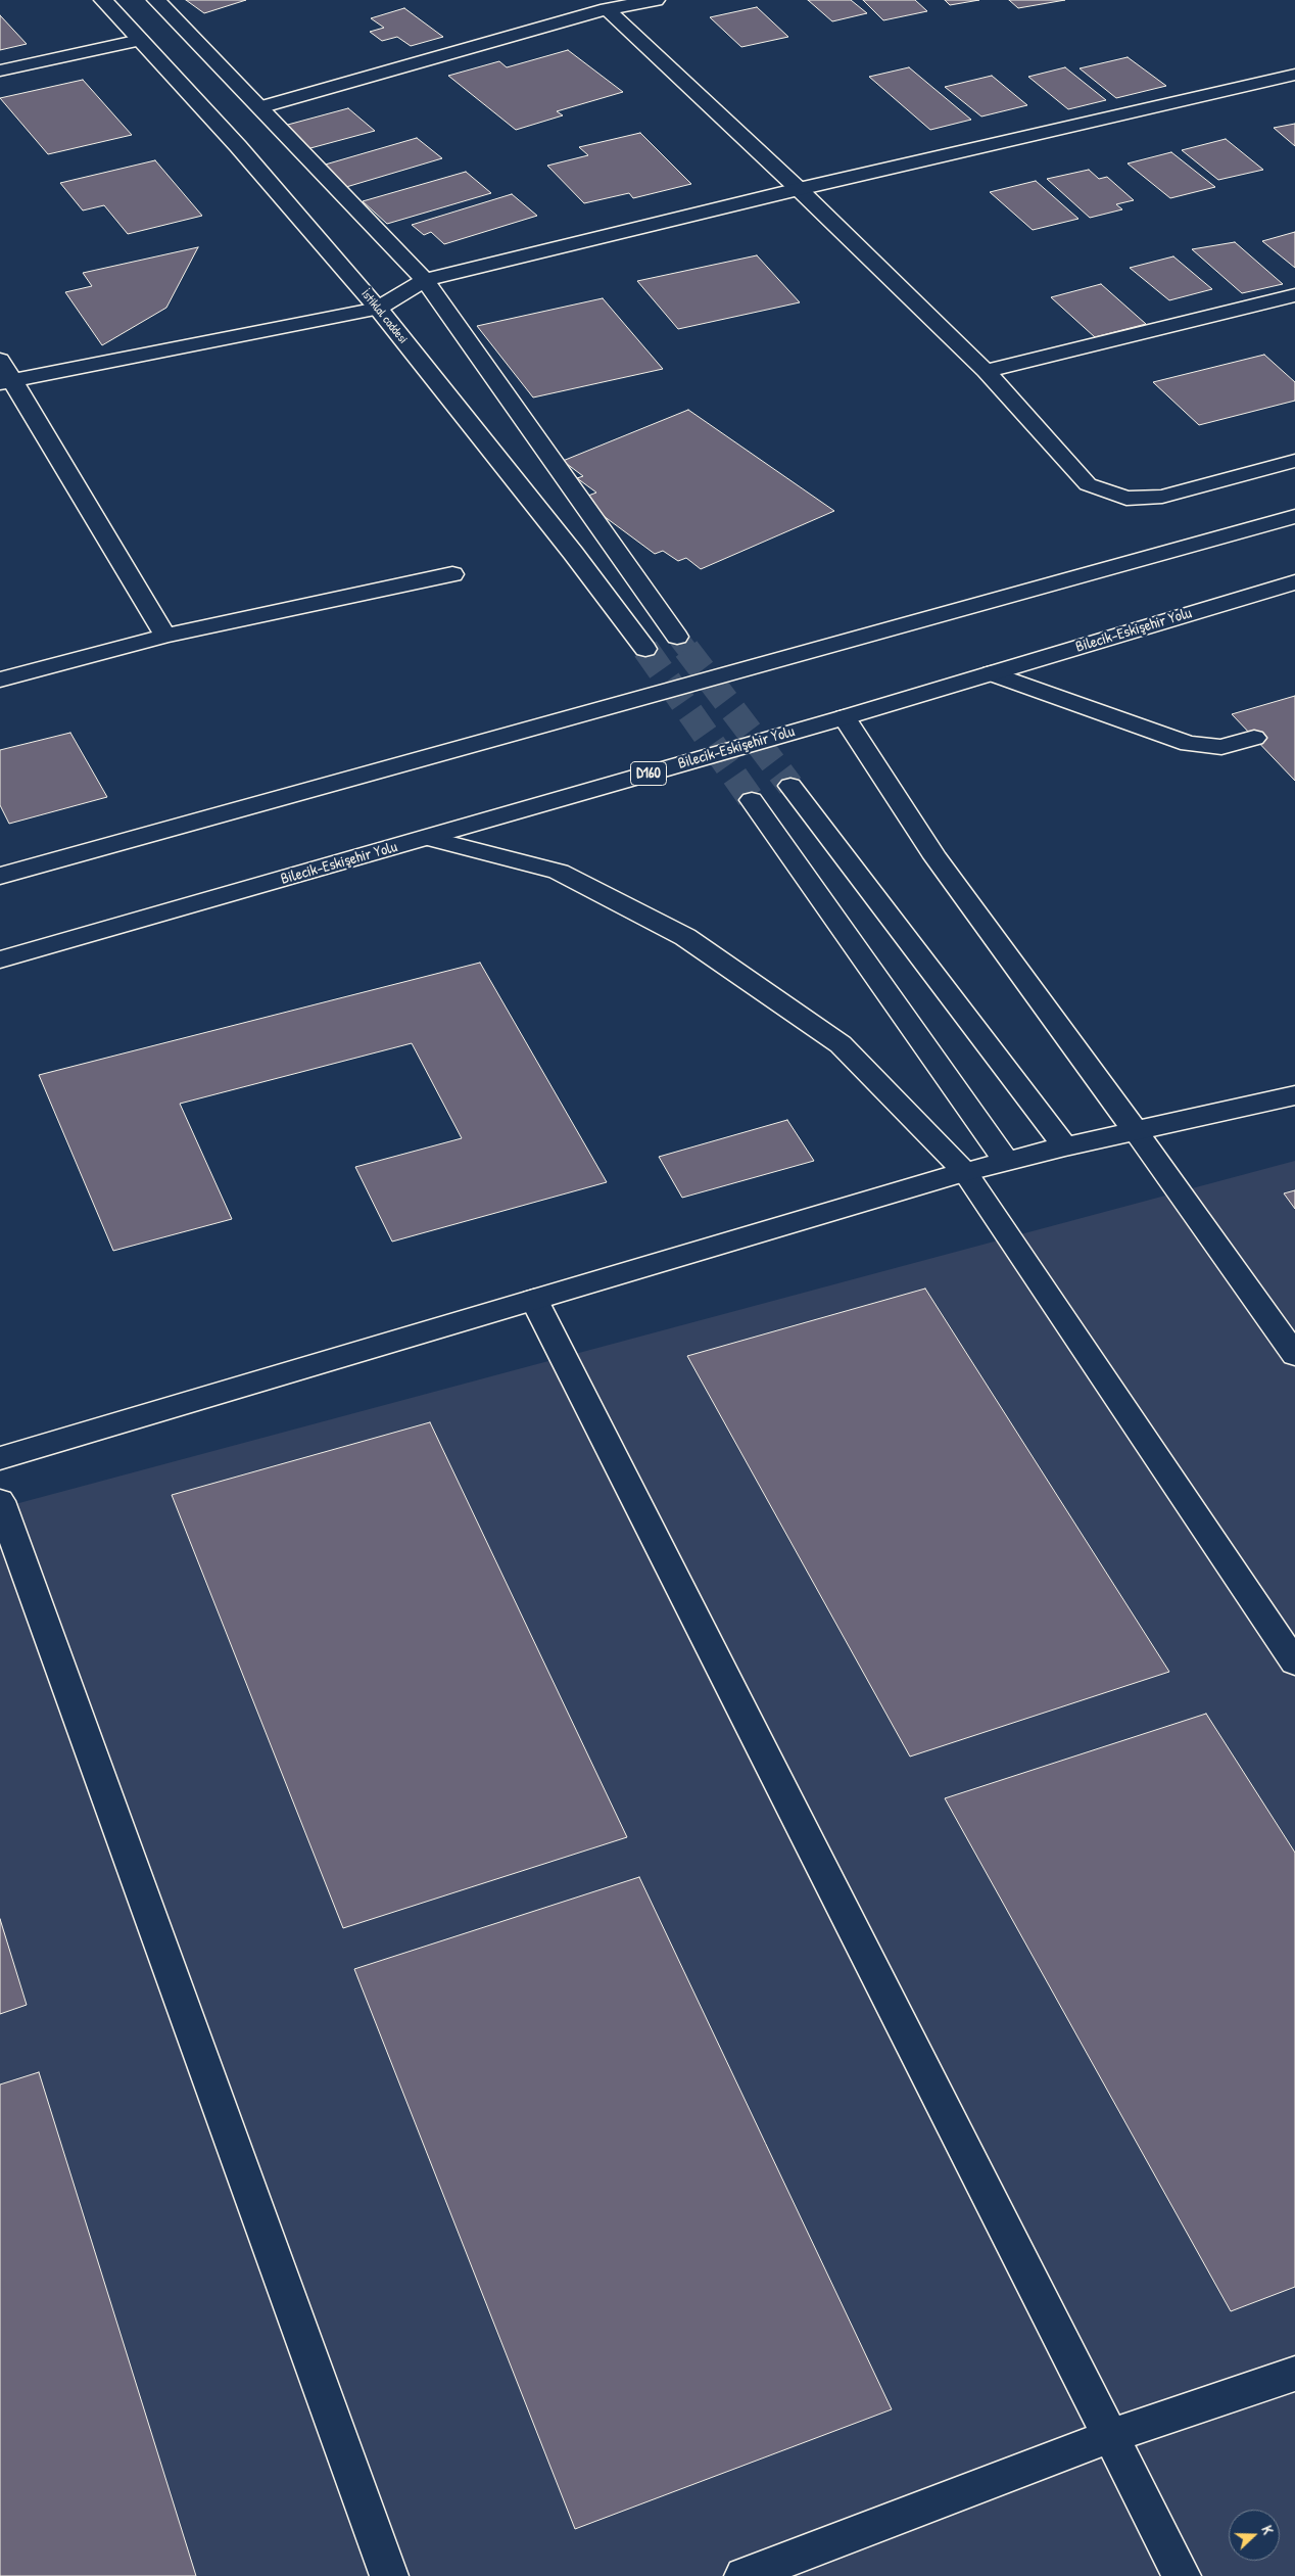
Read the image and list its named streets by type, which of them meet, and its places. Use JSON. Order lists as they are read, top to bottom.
{
  "streets": {
    "street": ["İstiklal caddesi", "Bilecik-Eskişehir Yolu", "D160"]
  },
  "north": "right"
}
